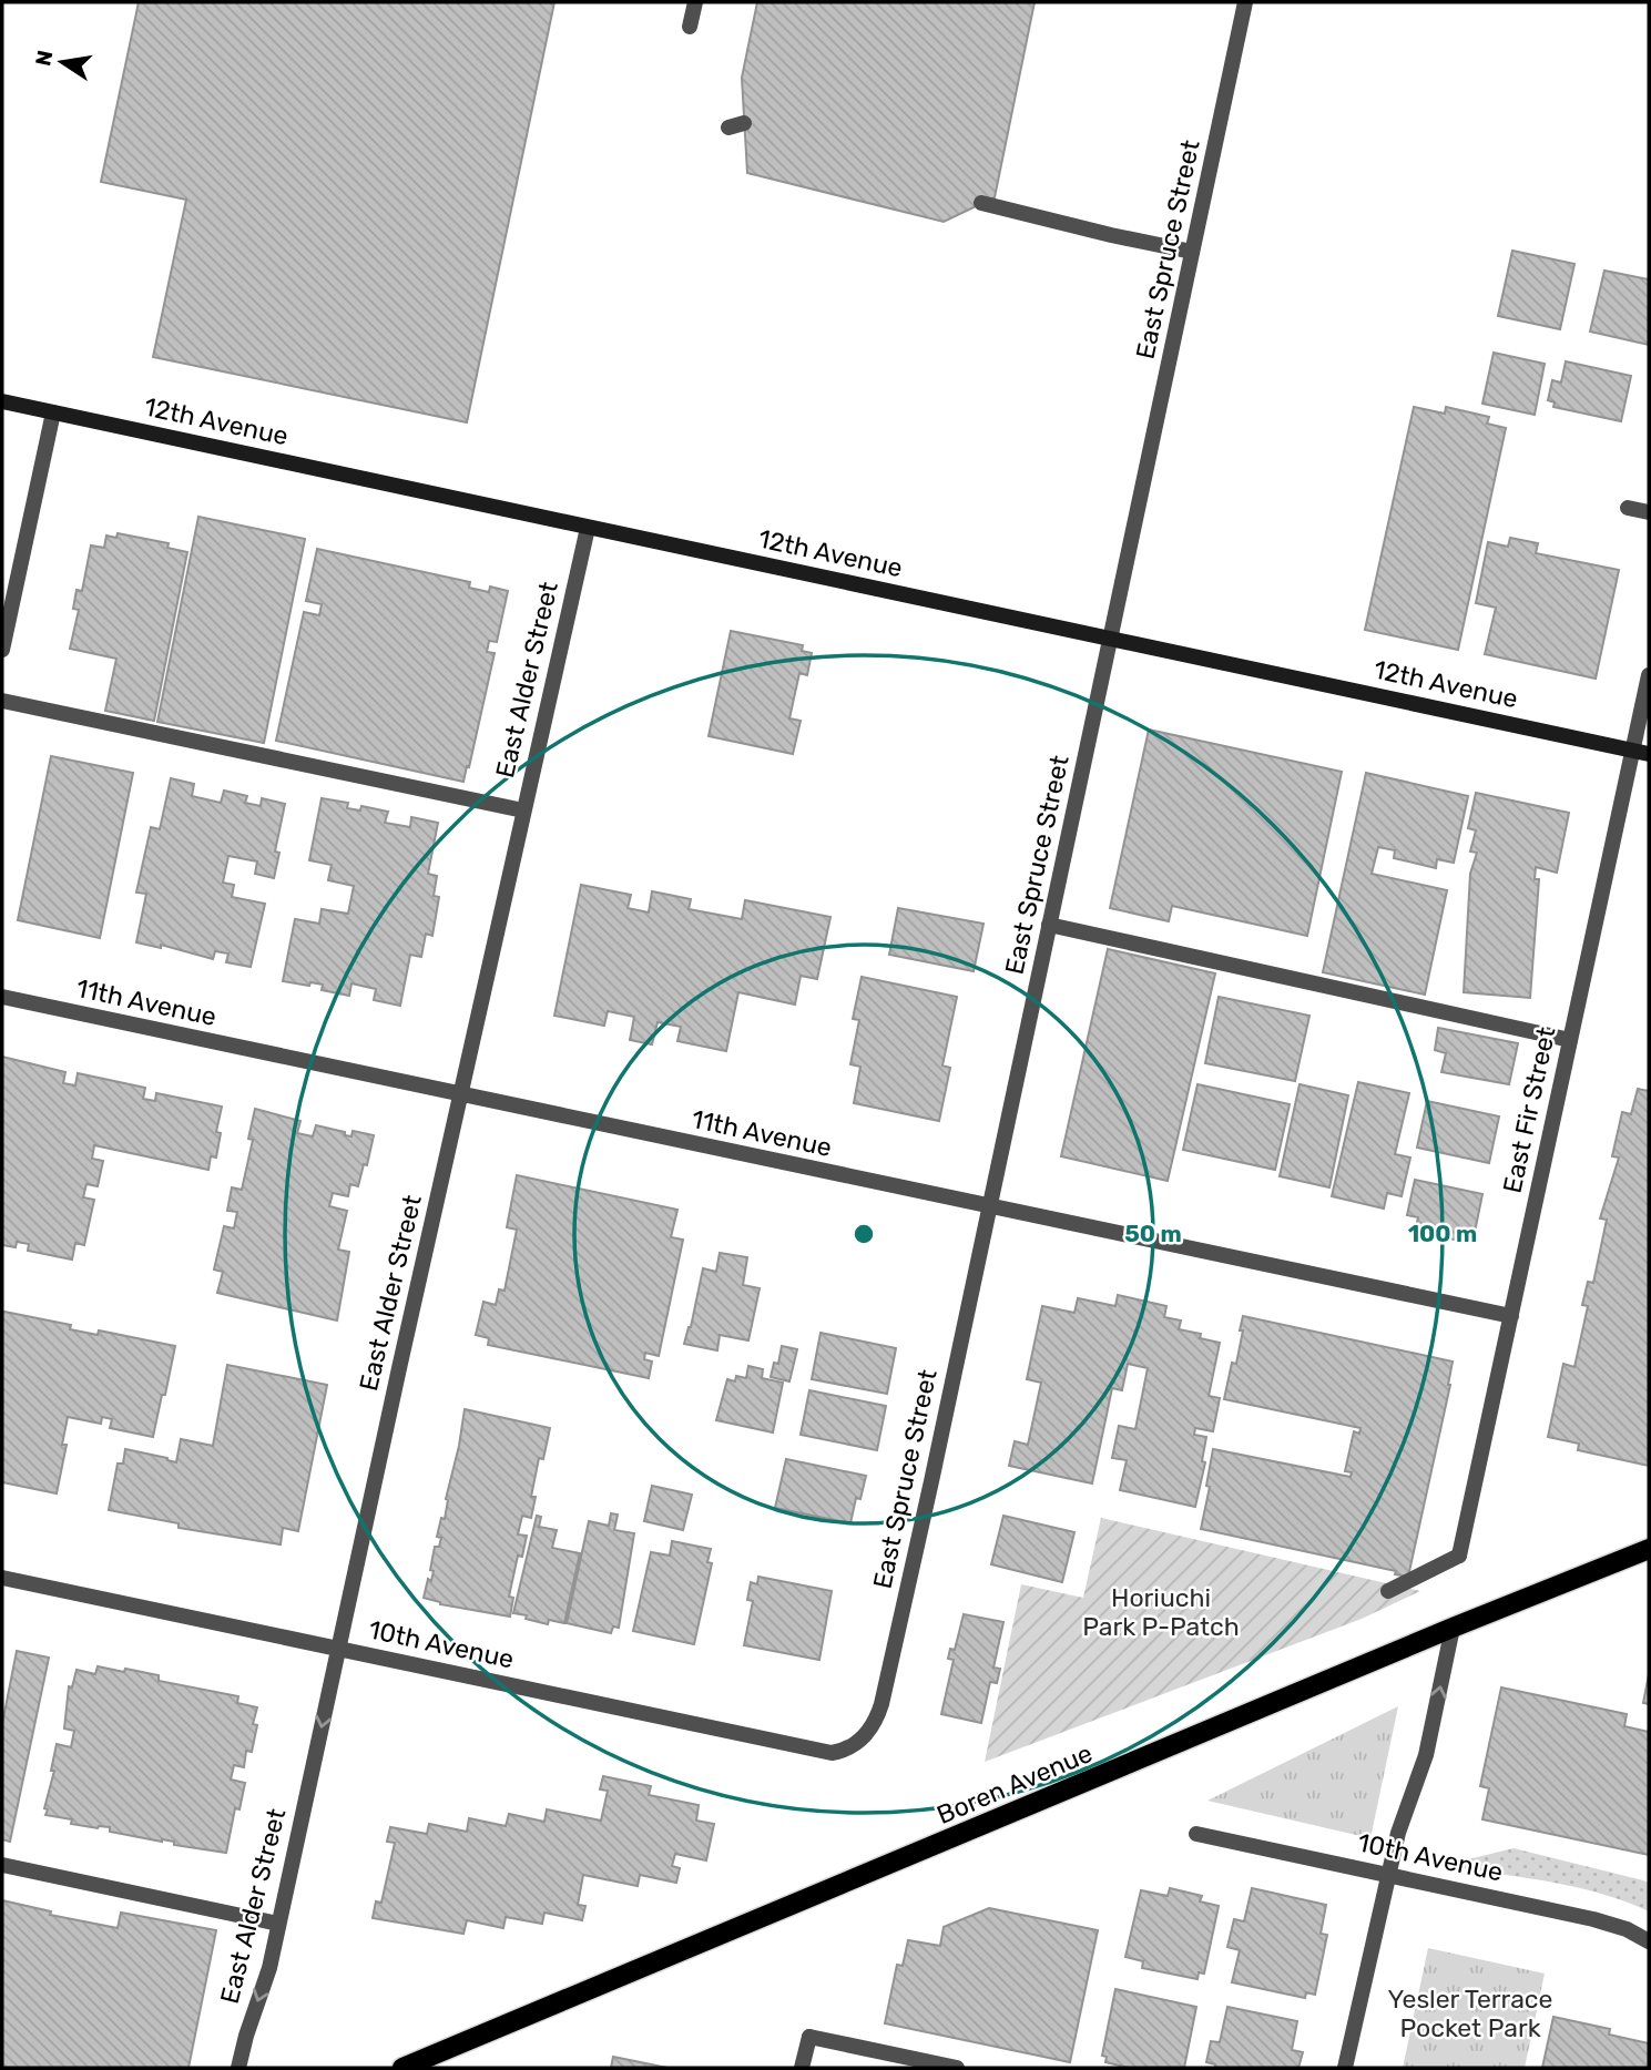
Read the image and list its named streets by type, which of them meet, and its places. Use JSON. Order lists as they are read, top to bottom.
{
  "streets": {
    "main road": ["12th Avenue", "Boren Avenue"],
    "street": [
      "East Spruce Street",
      "East Alder Street",
      "11th Avenue",
      "East Fir Street",
      "10th Avenue"
    ]
  },
  "crossings": [
    ["East Spruce Street", "12th Avenue"],
    ["East Spruce Street", "11th Avenue"],
    ["East Spruce Street", "10th Avenue"],
    ["12th Avenue", "East Alder Street"],
    ["12th Avenue", "East Fir Street"],
    ["East Alder Street", "11th Avenue"],
    ["East Alder Street", "10th Avenue"],
    ["11th Avenue", "East Fir Street"]
  ],
  "parks": ["Horiuchi Park P-Patch", "Yesler Terrace Pocket Park"],
  "north": "left",
  "rings": ["50 m", "100 m"]
}
